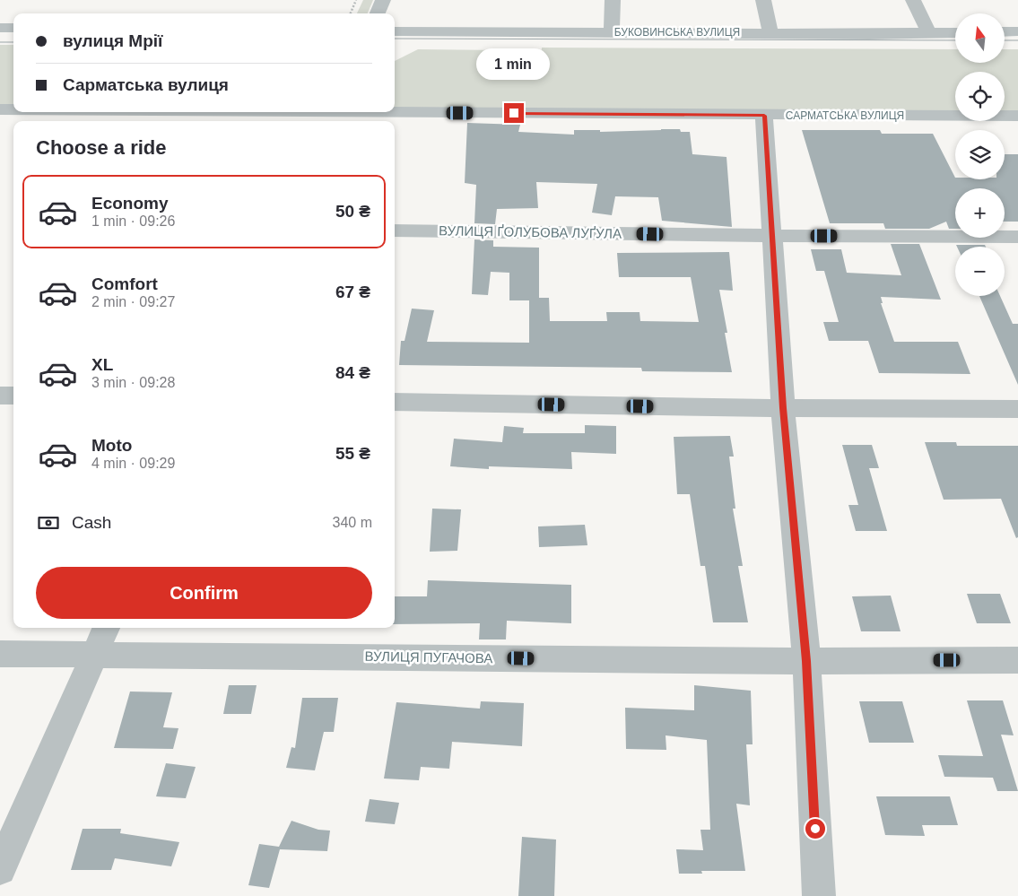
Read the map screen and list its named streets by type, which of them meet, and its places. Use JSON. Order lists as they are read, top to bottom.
{
  "streets": {
    "street": [
      "БУКОВИНСЬКА ВУЛИЦЯ",
      "САРМАТСЬКА ВУЛИЦЯ",
      "ВУЛИЦЯ ҐОЛУБОВА ЛУҐУЛА",
      "ВУЛИЦЯ ПУГАЧОВА"
    ]
  },
  "north": "top",
  "page": {
    "map_buttons": ["+", "−"],
    "banner": ["вулиця Мрії", "Сарматська вулиця"],
    "bubble": "1 min",
    "heading": "Choose a ride",
    "list": [
      {
        "name": "Economy",
        "note": "1 min · 09:26",
        "value": "50 ₴"
      },
      {
        "name": "Comfort",
        "note": "2 min · 09:27",
        "value": "67 ₴"
      },
      {
        "name": "XL",
        "note": "3 min · 09:28",
        "value": "84 ₴"
      },
      {
        "name": "Moto",
        "note": "4 min · 09:29",
        "value": "55 ₴"
      }
    ],
    "pay": ["Cash", "340 m"],
    "buttons": "Confirm"
  }
}
